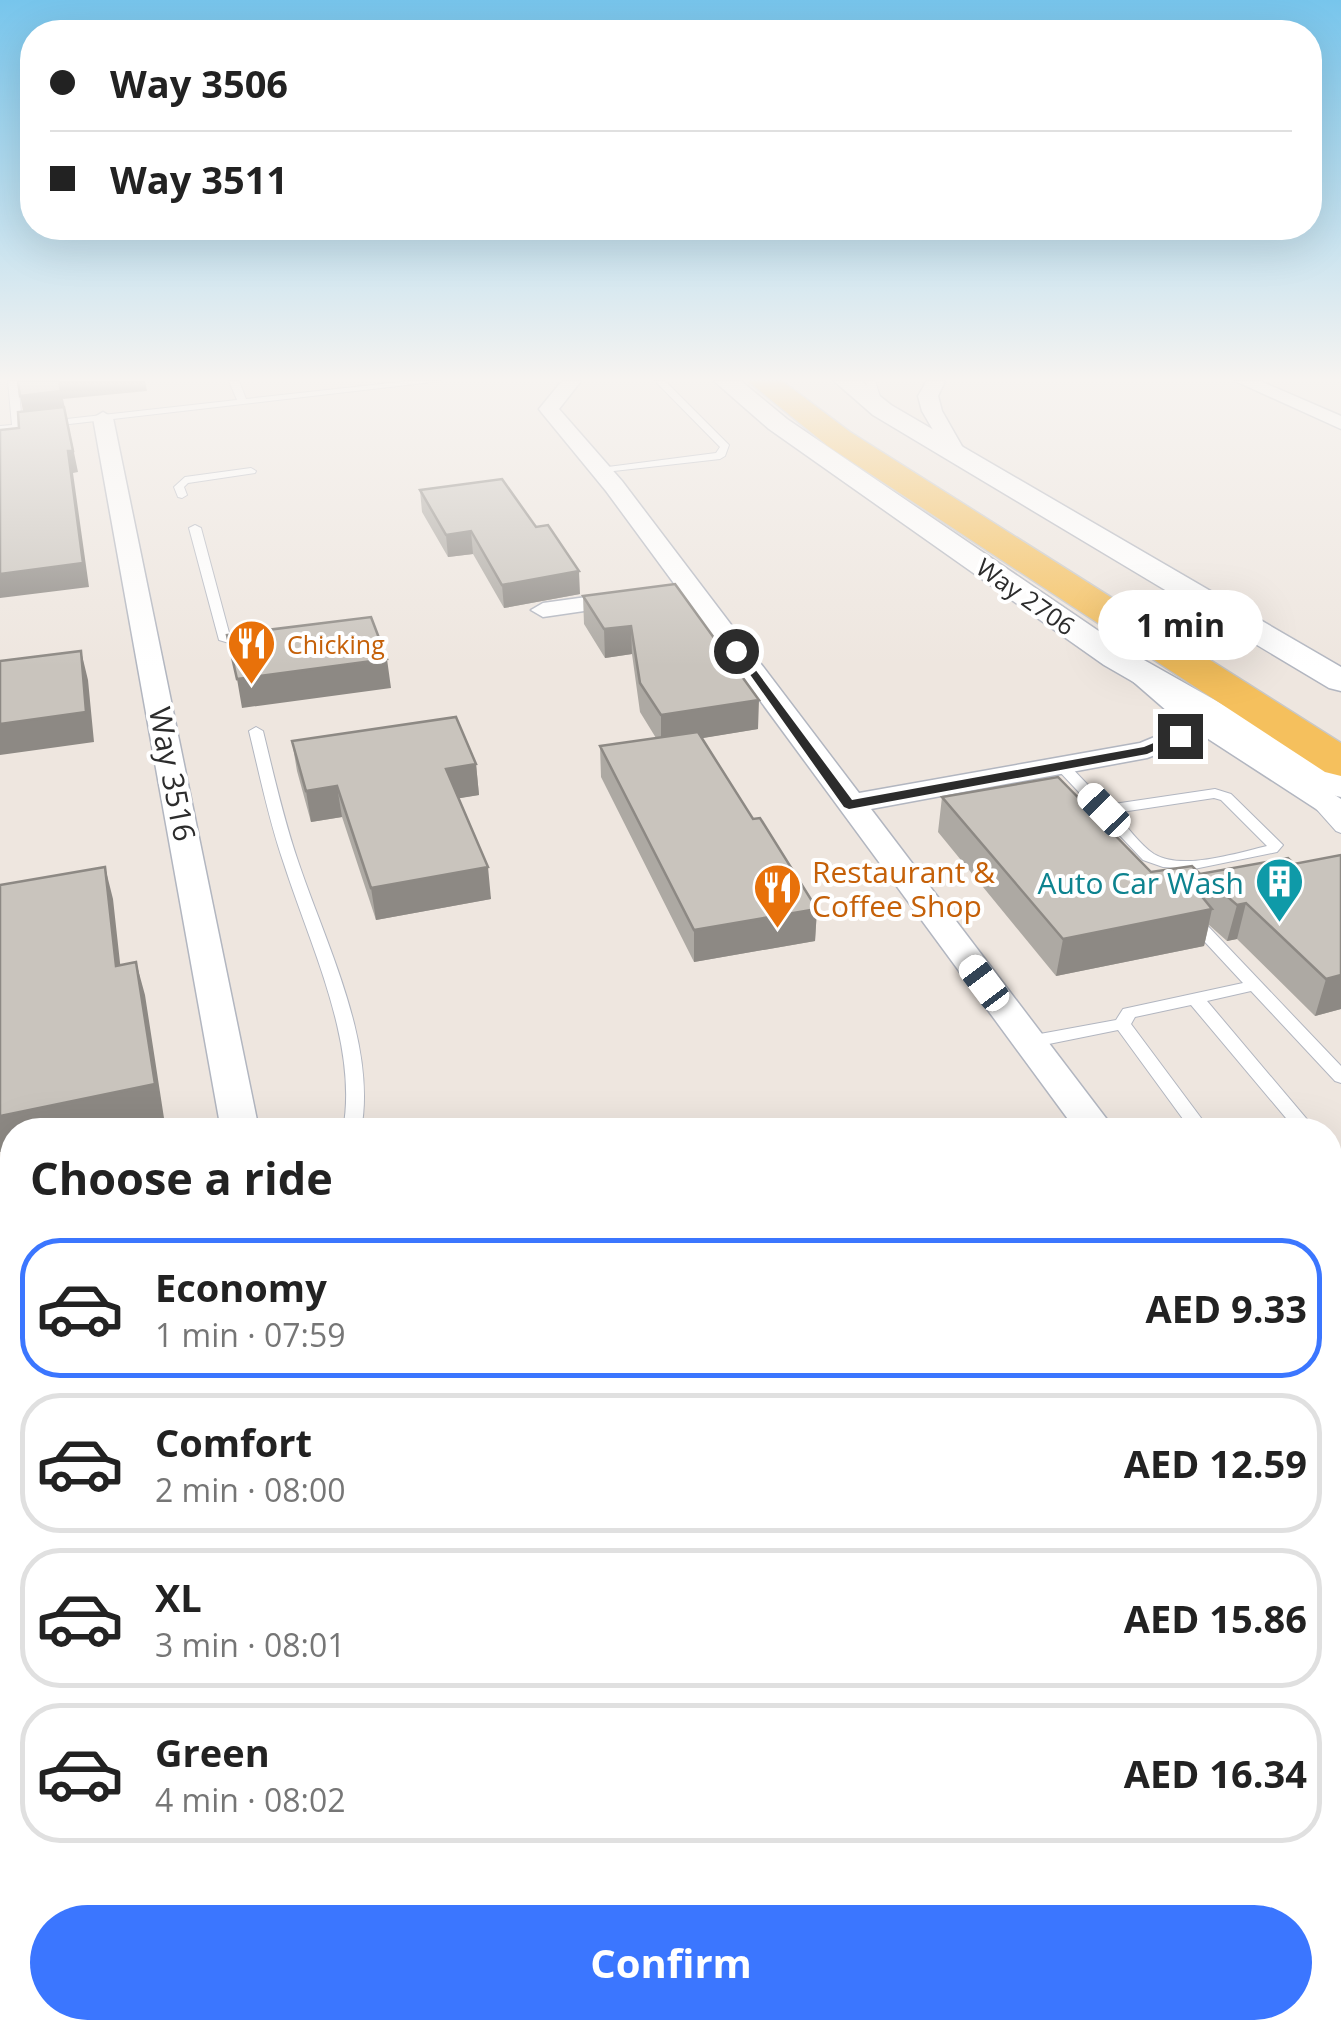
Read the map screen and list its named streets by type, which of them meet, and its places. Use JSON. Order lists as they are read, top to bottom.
{
  "streets": {
    "street": ["Way 2706", "Way 3516"]
  },
  "places": {
    "restaurant": ["Chicking", "Restaurant & Coffee Shop"],
    "building": ["Auto Car Wash"]
  },
  "page": {
    "banner": ["Way 3506", "Way 3511"],
    "bubble": "1 min",
    "heading": "Choose a ride",
    "list": [
      {
        "name": "Economy",
        "note": "1 min · 07:59",
        "value": "AED 9.33"
      },
      {
        "name": "Comfort",
        "note": "2 min · 08:00",
        "value": "AED 12.59"
      },
      {
        "name": "XL",
        "note": "3 min · 08:01",
        "value": "AED 15.86"
      },
      {
        "name": "Green",
        "note": "4 min · 08:02",
        "value": "AED 16.34"
      }
    ],
    "buttons": "Confirm"
  }
}
